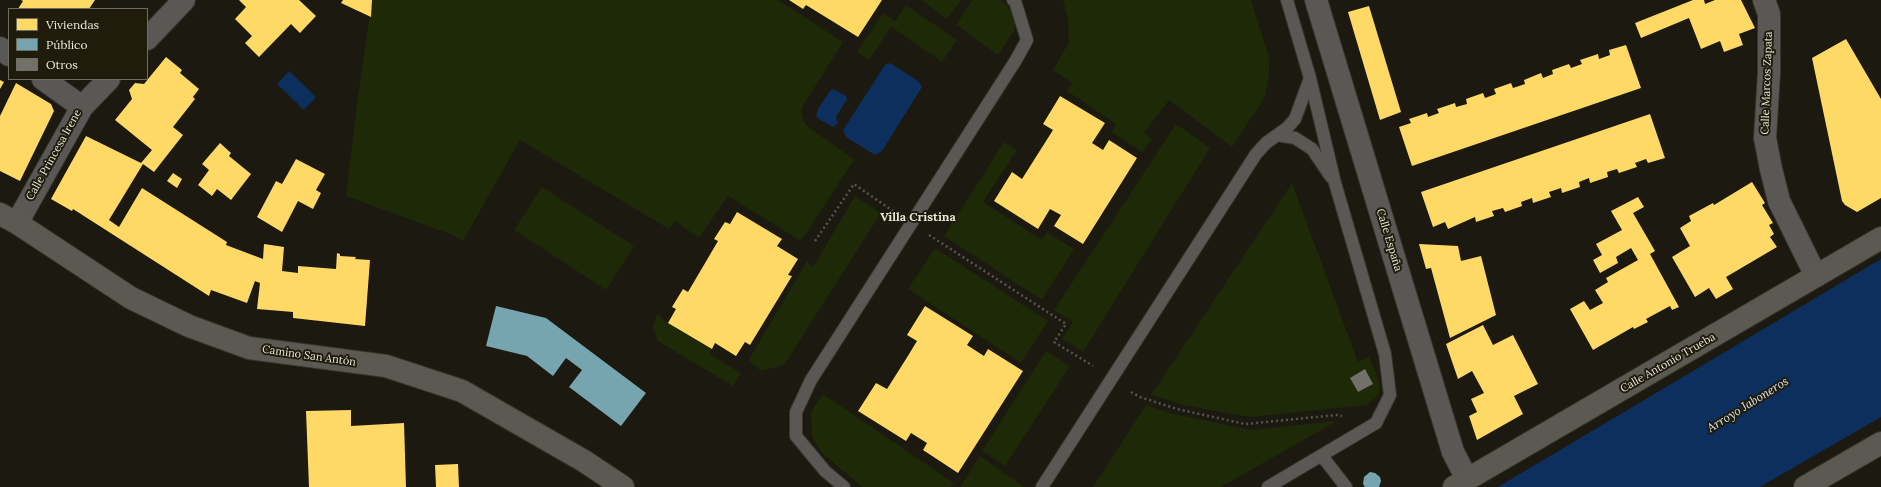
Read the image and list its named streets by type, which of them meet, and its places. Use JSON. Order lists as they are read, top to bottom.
{
  "streets": {
    "main road": ["Camino San Antón", "Calle Antonio Trueba"],
    "street": ["Calle Marcos Zapata", "Calle Princesa Irene", "Calle España"]
  },
  "crossings": [
    ["Calle Marcos Zapata", "Calle Antonio Trueba"],
    ["Calle Princesa Irene", "Camino San Antón"],
    ["Calle España", "Calle Antonio Trueba"]
  ],
  "districts": ["Villa Cristina"],
  "water": ["Arroyo Jaboneros"],
  "legend": ["Viviendas", "Público", "Otros"]
}
